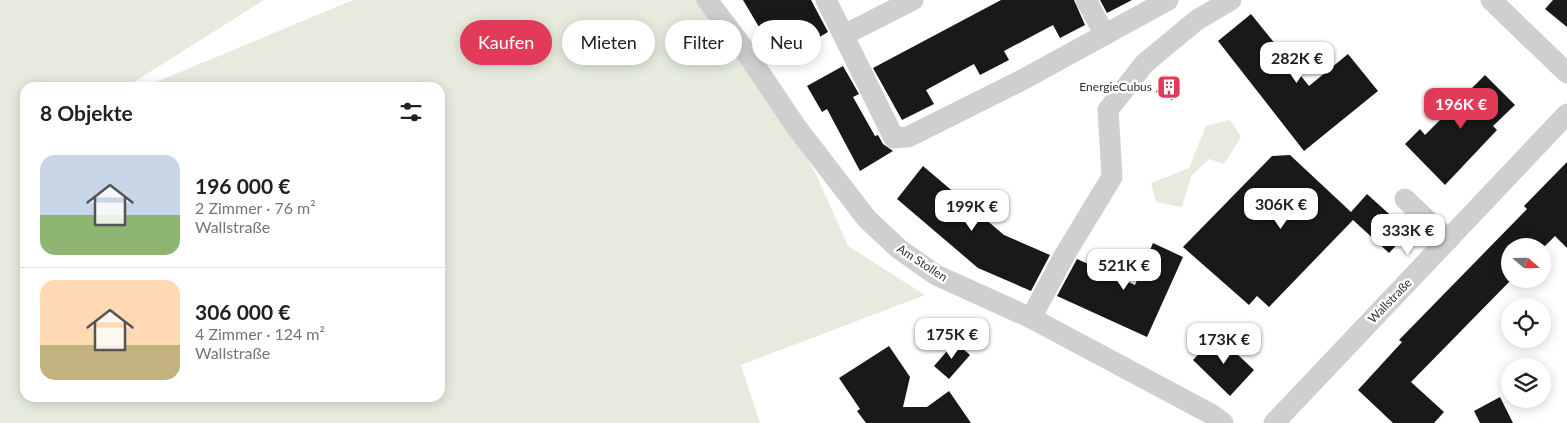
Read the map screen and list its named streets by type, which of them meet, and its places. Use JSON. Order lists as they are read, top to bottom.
{
  "streets": {
    "street": ["Am Stollen", "Wallstraße"]
  },
  "places": {
    "building": ["EnergieCubus"]
  },
  "north": "right",
  "page": {
    "chip": [
      "Kaufen",
      "Mieten",
      "Filter",
      "Neu"
    ],
    "price": [
      "282K €",
      "196K €",
      "306K €",
      "199K €",
      "333K €",
      "521K €",
      "175K €",
      "173K €"
    ],
    "heading": "8 Objekte",
    "list": [
      {
        "name": "196 000 €",
        "note": "2 Zimmer · 76 m² · Wallstraße"
      },
      {
        "name": "306 000 €",
        "note": "4 Zimmer · 124 m² · Wallstraße"
      }
    ]
  }
}
